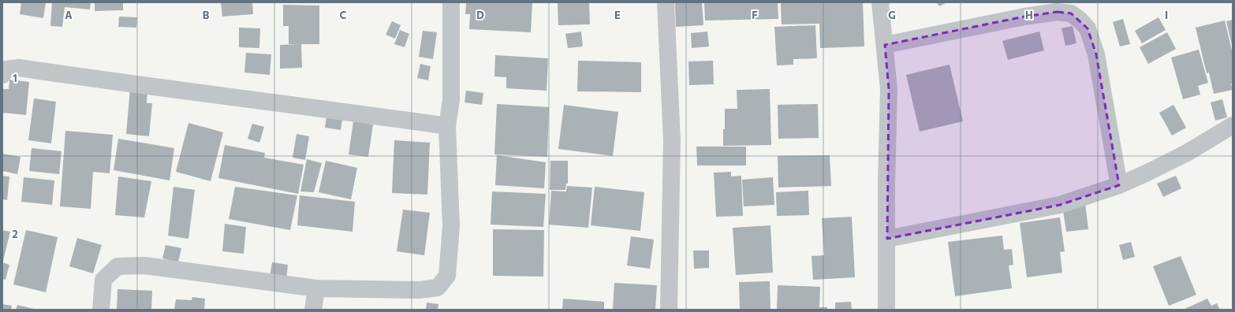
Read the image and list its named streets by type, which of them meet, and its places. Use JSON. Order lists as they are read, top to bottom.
{
  "grid": {
    "columns": [
      "A",
      "B",
      "C",
      "D",
      "E",
      "F",
      "G",
      "H",
      "I"
    ],
    "rows": ["1", "2"]
  }
}
